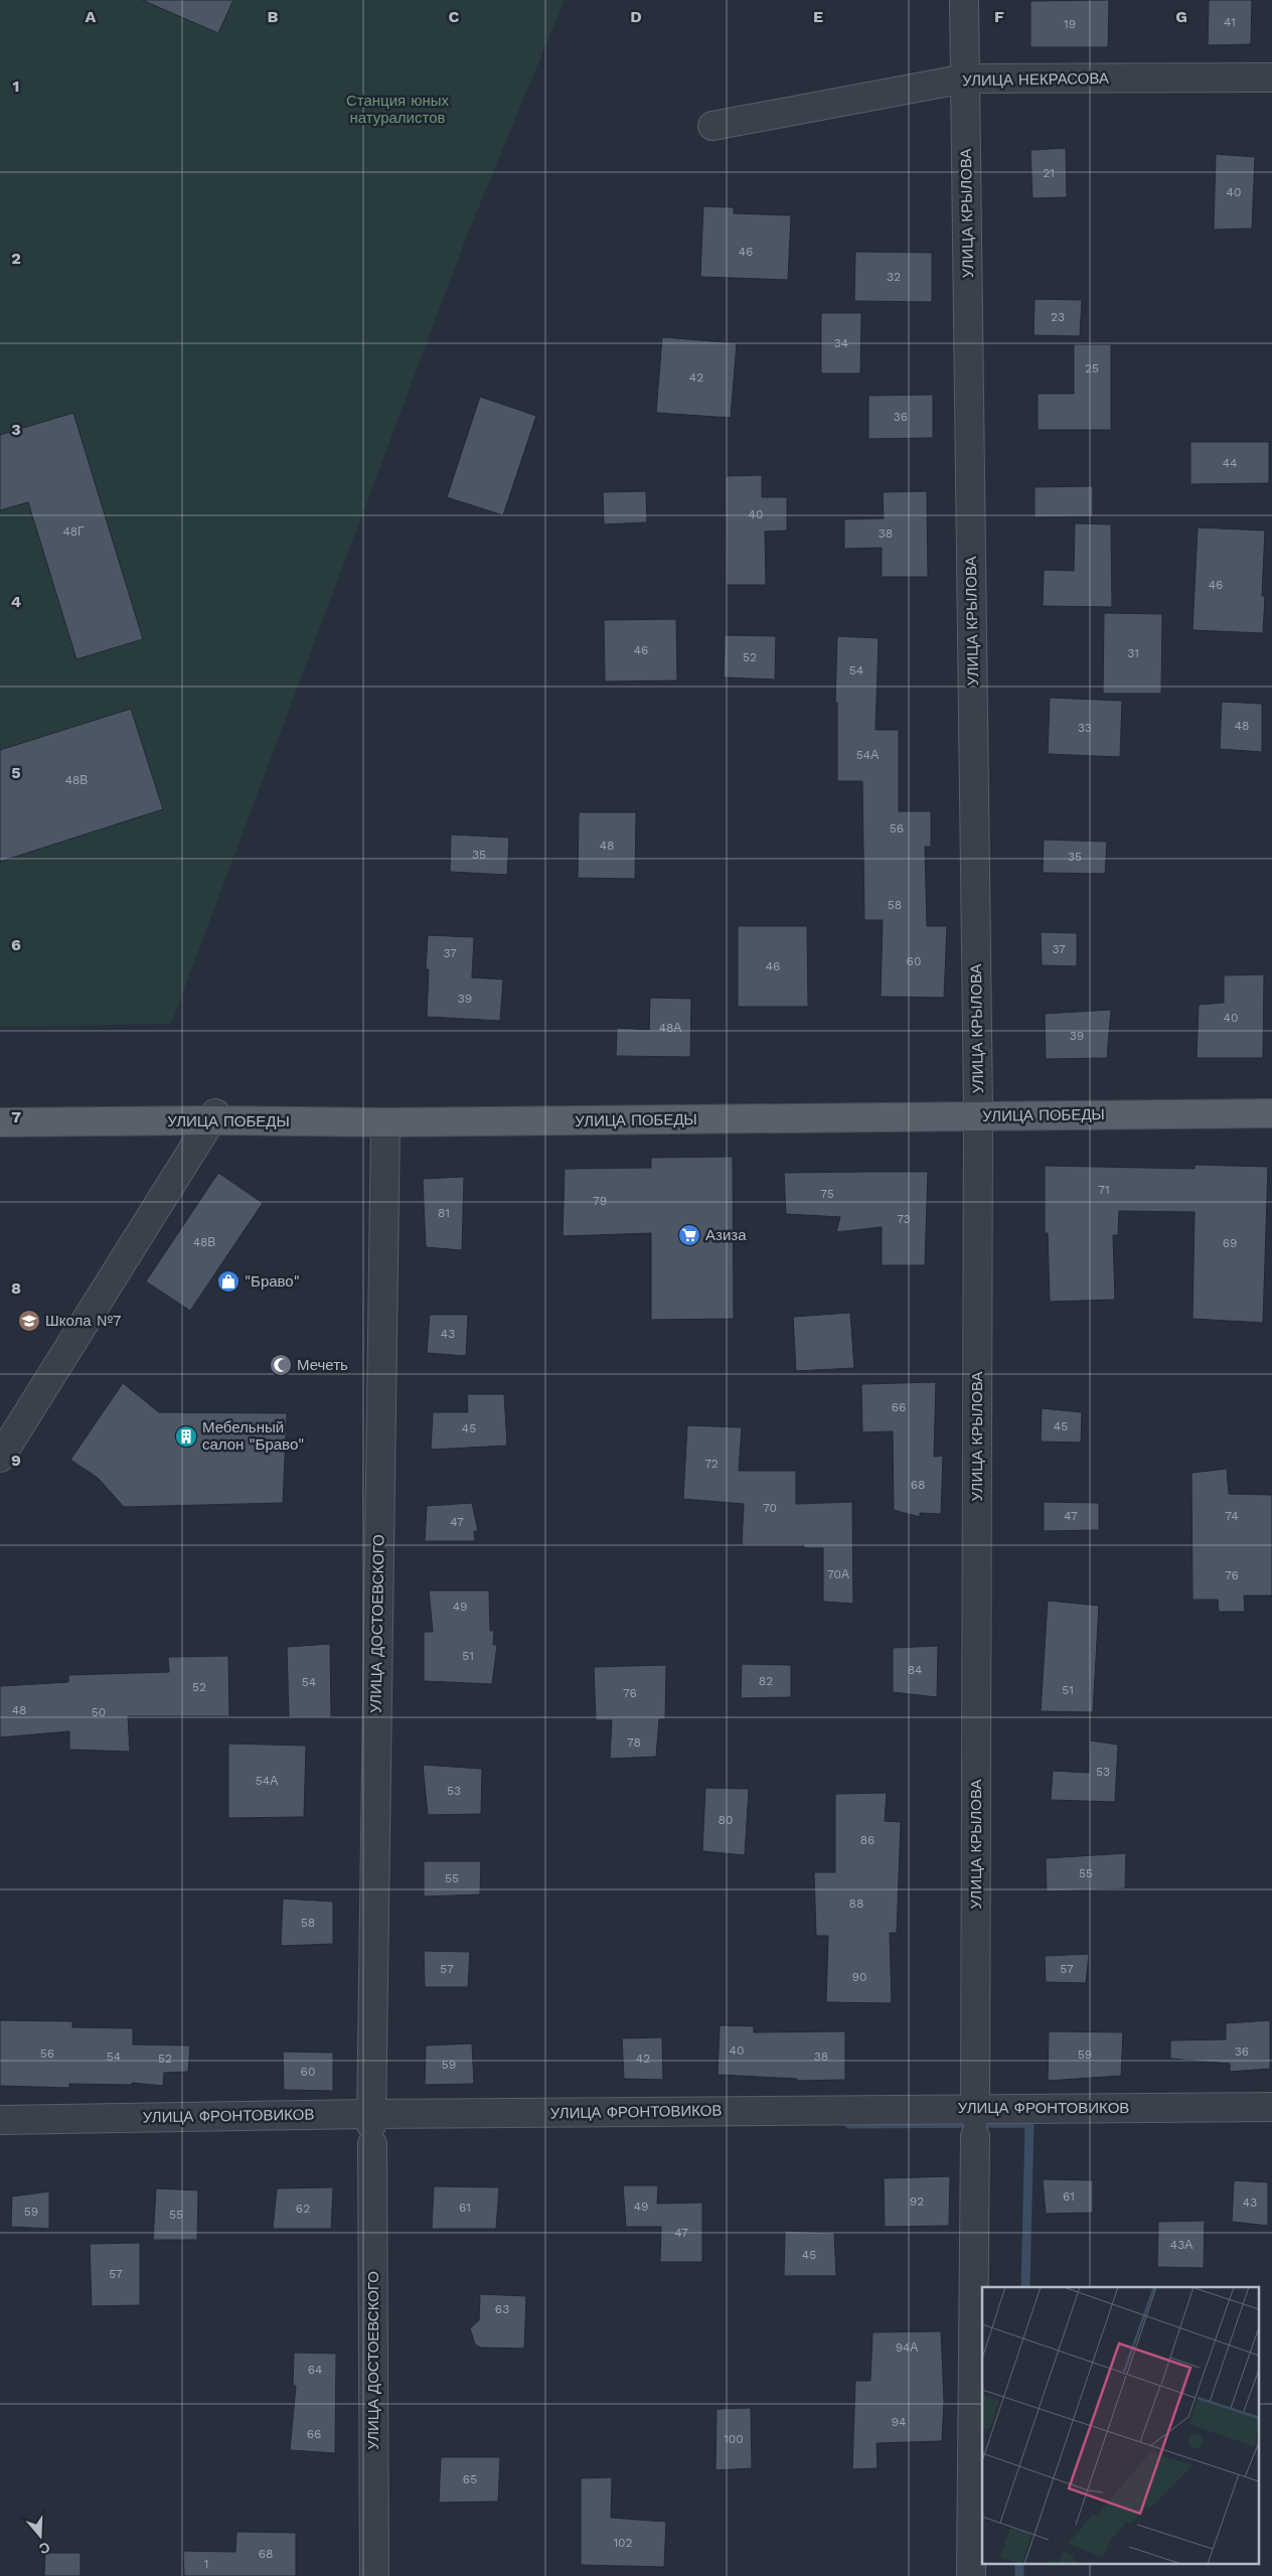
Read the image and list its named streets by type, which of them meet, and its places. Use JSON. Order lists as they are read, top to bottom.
{
  "streets": {
    "main road": ["УЛИЦА ПОБЕДЫ"],
    "street": [
      "УЛИЦА НЕКРАСОВА",
      "УЛИЦА КРЫЛОВА",
      "УЛИЦА ДОСТОЕВСКОГО",
      "УЛИЦА ФРОНТОВИКОВ"
    ]
  },
  "crossings": [
    ["УЛИЦА НЕКРАСОВА", "УЛИЦА КРЫЛОВА"],
    ["УЛИЦА КРЫЛОВА", "УЛИЦА ПОБЕДЫ"],
    ["УЛИЦА КРЫЛОВА", "УЛИЦА ФРОНТОВИКОВ"],
    ["УЛИЦА ПОБЕДЫ", "УЛИЦА ДОСТОЕВСКОГО"],
    ["УЛИЦА ДОСТОЕВСКОГО", "УЛИЦА ФРОНТОВИКОВ"]
  ],
  "parks": ["Станция юных натуралистов"],
  "places": {
    "supermarket": ["Азиза"],
    "shop": ["\"Браво\""],
    "school or university": ["Школа №7"],
    "mosque": ["Мечеть"],
    "building": ["Мебельный салон \"Браво\""]
  },
  "house_numbers": [
    "41",
    "19",
    "21",
    "40",
    "46",
    "32",
    "23",
    "34",
    "25",
    "42",
    "36",
    "44",
    "40",
    "48Г",
    "38",
    "46",
    "46",
    "31",
    "52",
    "54",
    "48",
    "33",
    "54А",
    "48В",
    "56",
    "48",
    "35",
    "35",
    "58",
    "37",
    "37",
    "60",
    "46",
    "39",
    "40",
    "48А",
    "39",
    "71",
    "75",
    "79",
    "81",
    "73",
    "48В",
    "69",
    "43",
    "66",
    "45",
    "45",
    "72",
    "68",
    "70",
    "47",
    "74",
    "47",
    "70А",
    "76",
    "49",
    "51",
    "84",
    "82",
    "54",
    "52",
    "51",
    "76",
    "48",
    "50",
    "78",
    "53",
    "54А",
    "53",
    "80",
    "86",
    "55",
    "55",
    "88",
    "58",
    "57",
    "57",
    "90",
    "40",
    "36",
    "56",
    "59",
    "54",
    "38",
    "52",
    "42",
    "59",
    "60",
    "61",
    "92",
    "43",
    "49",
    "61",
    "62",
    "59",
    "55",
    "47",
    "43А",
    "45",
    "57",
    "63",
    "94А",
    "64",
    "94",
    "66",
    "100",
    "65",
    "102",
    "68",
    "1"
  ],
  "north": "bottom",
  "grid": {
    "columns": [
      "A",
      "B",
      "C",
      "D",
      "E",
      "F",
      "G"
    ],
    "rows": [
      "1",
      "2",
      "3",
      "4",
      "5",
      "6",
      "7",
      "8",
      "9"
    ]
  }
}
